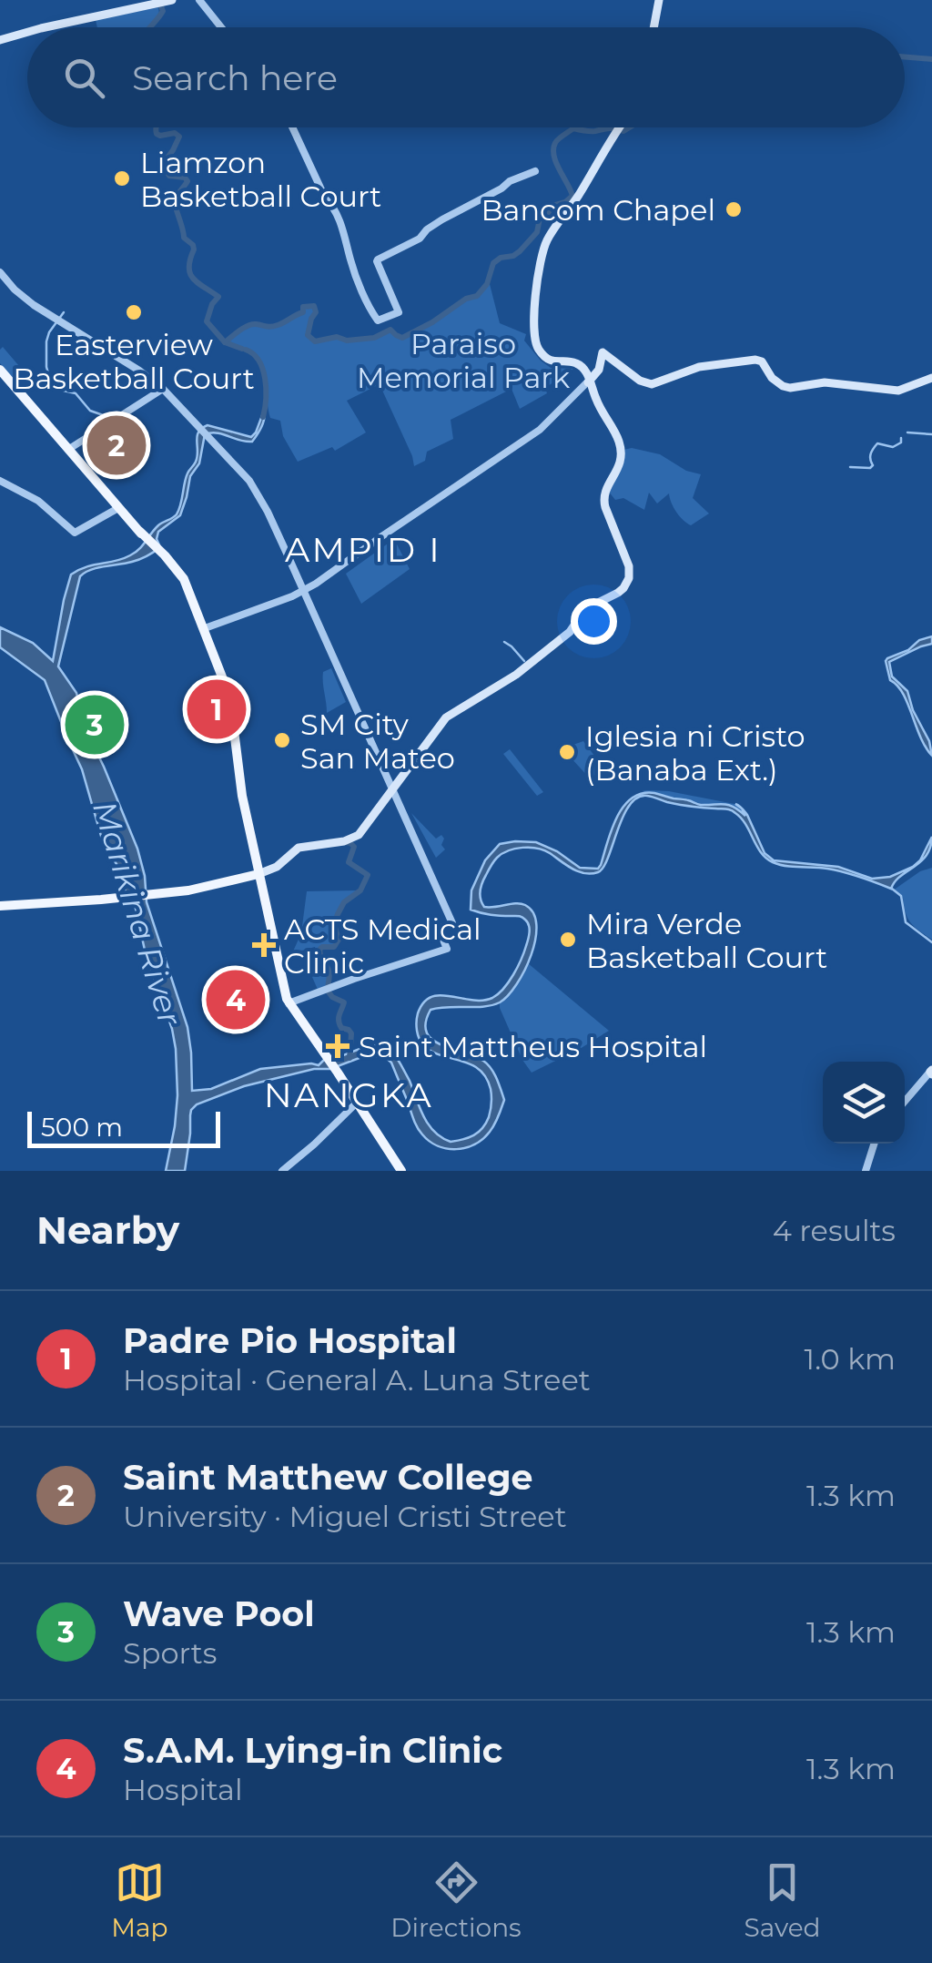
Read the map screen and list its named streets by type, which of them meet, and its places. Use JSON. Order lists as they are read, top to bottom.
{
  "districts": ["AMPID I", "NANGKA"],
  "water": ["Marikina River"],
  "parks": ["Paraiso Memorial Park"],
  "places": {
    "other": [
      "Liamzon Basketball Court",
      "Bancom Chapel",
      "Easterview Basketball Court",
      "SM City San Mateo",
      "Iglesia ni Cristo (Banaba Ext.)",
      "Mira Verde Basketball Court"
    ],
    "health": ["ACTS Medical Clinic", "Saint Mattheus Hospital"]
  },
  "scale_bar": "500 m",
  "page": {
    "search": "Search here",
    "pins": [
      "2",
      "1",
      "3",
      "4"
    ],
    "scale": "500 m",
    "heading": ["Nearby", "4 results"],
    "list": [
      {
        "mark": "1",
        "name": "Padre Pio Hospital",
        "note": "Hospital · General A. Luna Street",
        "value": "1.0 km"
      },
      {
        "mark": "2",
        "name": "Saint Matthew College",
        "note": "University · Miguel Cristi Street",
        "value": "1.3 km"
      },
      {
        "mark": "3",
        "name": "Wave Pool",
        "note": "Sports",
        "value": "1.3 km"
      },
      {
        "mark": "4",
        "name": "S.A.M. Lying-in Clinic",
        "note": "Hospital",
        "value": "1.3 km"
      }
    ],
    "nav": ["Map", "Directions", "Saved"]
  }
}
